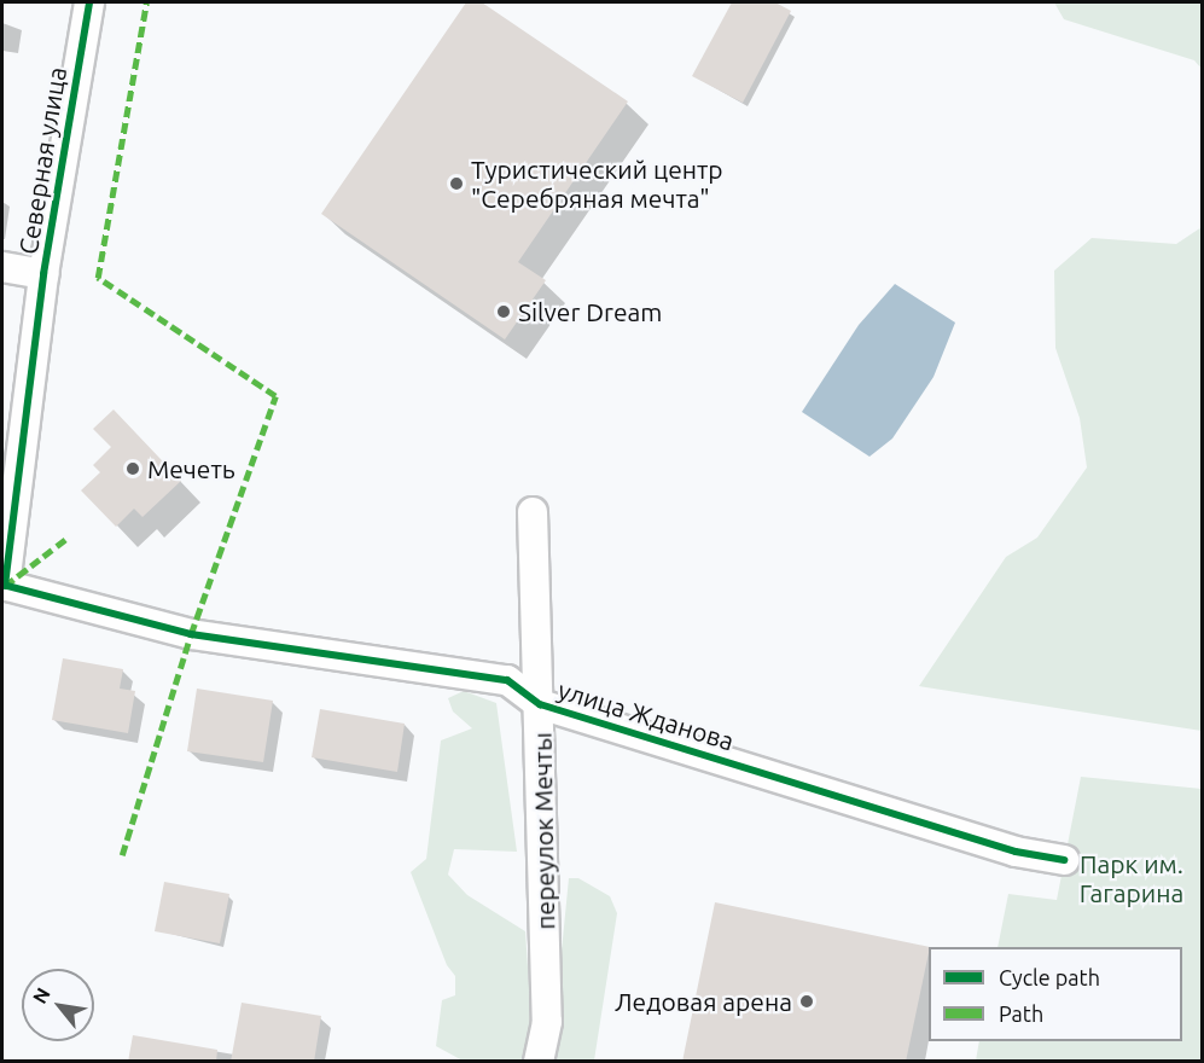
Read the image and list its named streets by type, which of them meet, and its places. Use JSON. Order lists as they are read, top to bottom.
{
  "streets": {
    "street": ["Северная улица", "улица Жданова", "переулок Мечты"]
  },
  "crossings": [
    ["Северная улица", "улица Жданова"],
    ["улица Жданова", "переулок Мечты"]
  ],
  "parks": ["Парк им. Гагарина"],
  "places": [
    "Туристический центр \"Серебряная мечта\"",
    "Silver Dream",
    "Мечеть",
    "Ледовая арена"
  ],
  "legend": ["Cycle path", "Path"],
  "north": "top left"
}
